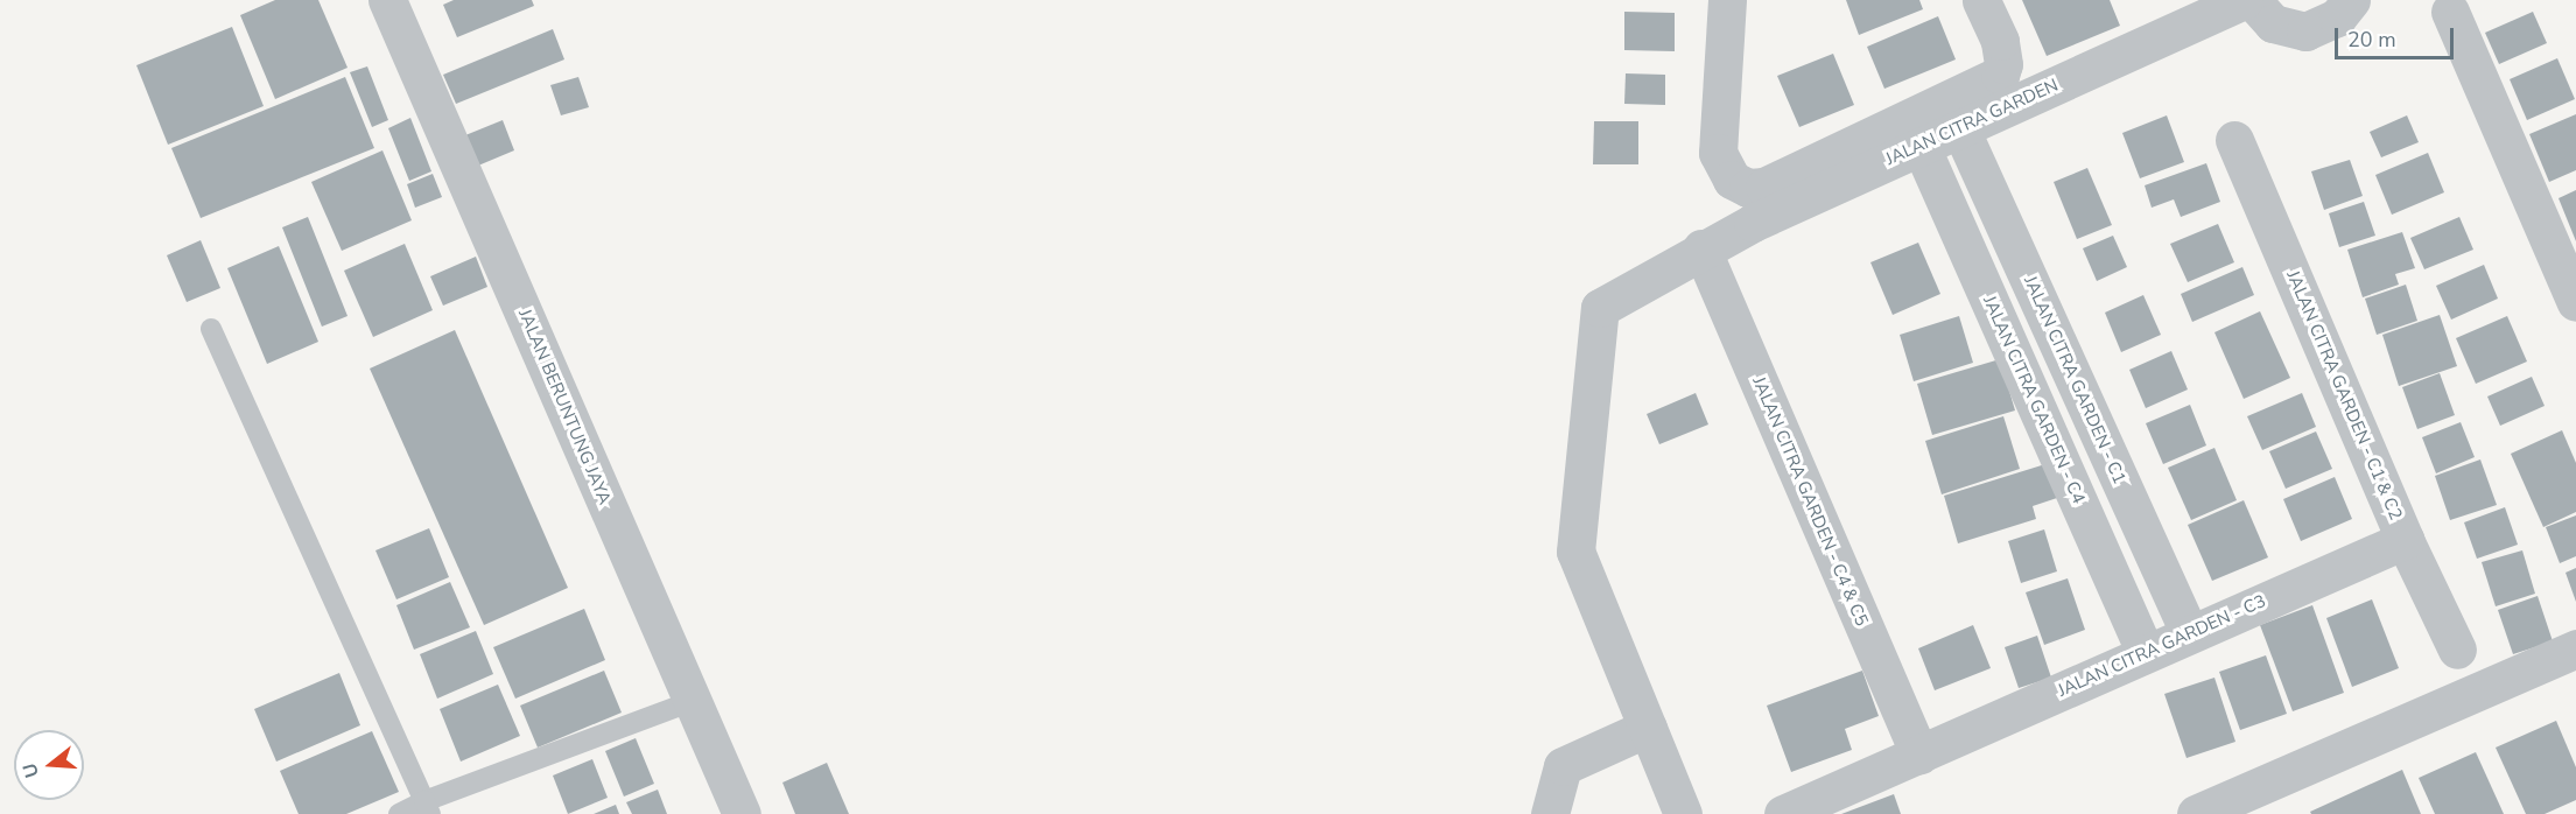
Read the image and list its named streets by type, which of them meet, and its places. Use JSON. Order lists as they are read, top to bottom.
{
  "streets": {
    "street": [
      "JALAN CITRA GARDEN",
      "JALAN CITRA GARDEN - C1",
      "JALAN CITRA GARDEN - C1 & C2",
      "JALAN CITRA GARDEN - C4",
      "JALAN BERUNTUNG JAYA",
      "JALAN CITRA GARDEN - C4 & C5",
      "JALAN CITRA GARDEN - C3"
    ]
  },
  "crossings": [
    ["JALAN CITRA GARDEN", "JALAN CITRA GARDEN - C1"],
    ["JALAN CITRA GARDEN", "JALAN CITRA GARDEN - C4"],
    ["JALAN CITRA GARDEN", "JALAN CITRA GARDEN - C4 & C5"],
    ["JALAN CITRA GARDEN - C1", "JALAN CITRA GARDEN - C3"],
    ["JALAN CITRA GARDEN - C1 & C2", "JALAN CITRA GARDEN - C3"],
    ["JALAN CITRA GARDEN - C4", "JALAN CITRA GARDEN - C3"],
    ["JALAN CITRA GARDEN - C4 & C5", "JALAN CITRA GARDEN - C3"]
  ],
  "scale_bar": "20 m",
  "north": "left"
}
